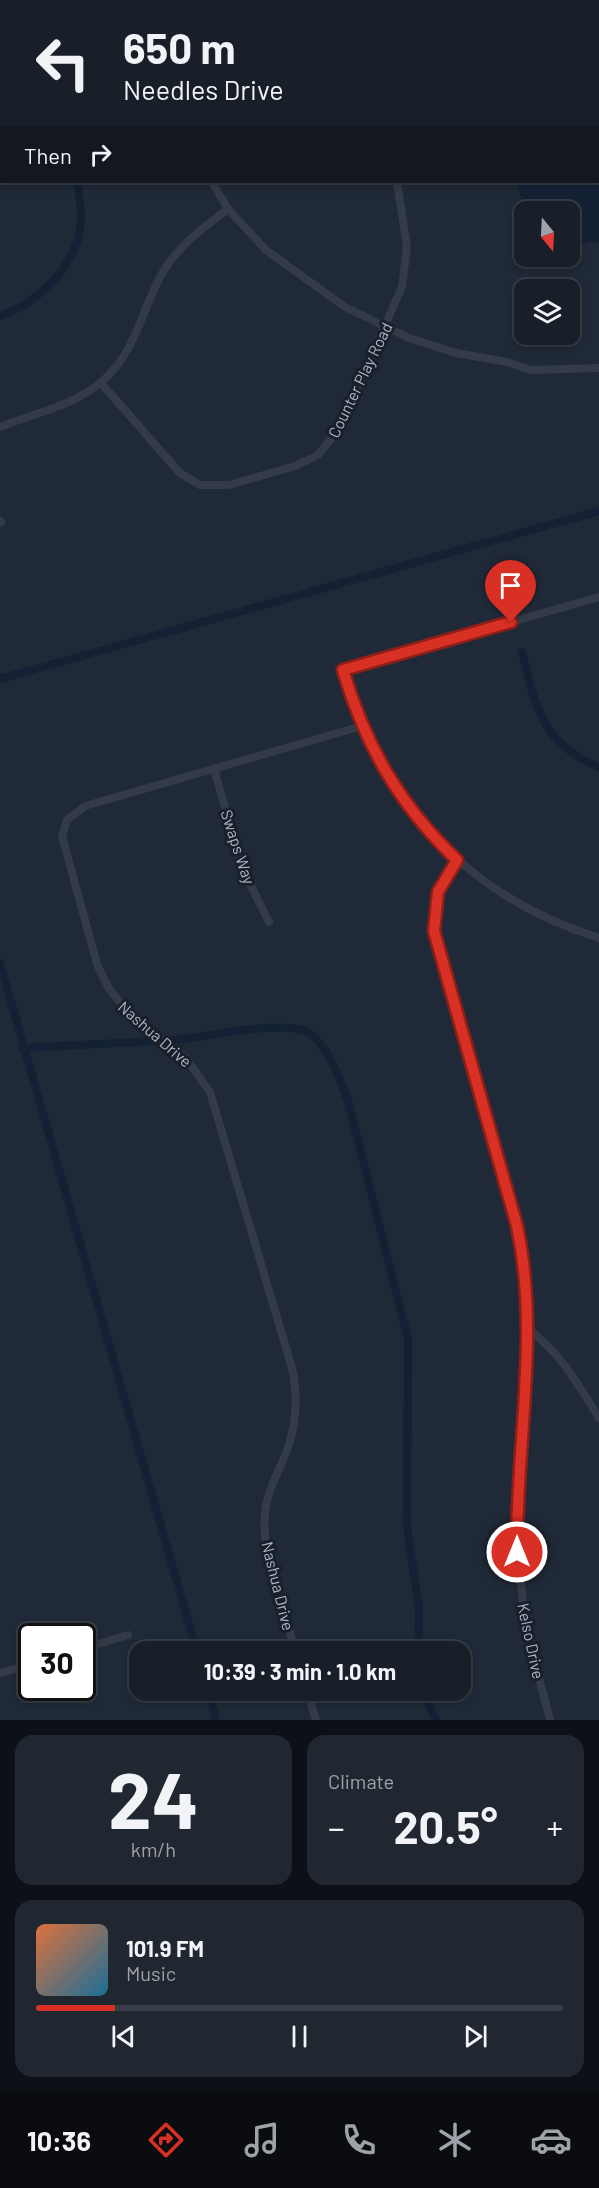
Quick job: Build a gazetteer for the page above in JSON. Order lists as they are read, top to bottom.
{
  "streets": {
    "street": [
      "Counter Play Road",
      "Swaps Way",
      "Nashua Drive",
      "Kelso Drive"
    ]
  },
  "crossings": [
    ["Swaps Way", "Nashua Drive"]
  ],
  "north": "bottom",
  "page": {
    "turn": ["650 m", "Needles Drive"],
    "then": "Then",
    "limit": "30",
    "trip": "10:39 · 3 min · 1.0 km",
    "tile": [
      ["24", "km/h"],
      "Climate"
    ],
    "heat": ["−", "20.5°", "+"],
    "song": ["101.9 FM", "Music"],
    "tabs": "10:36"
  }
}
